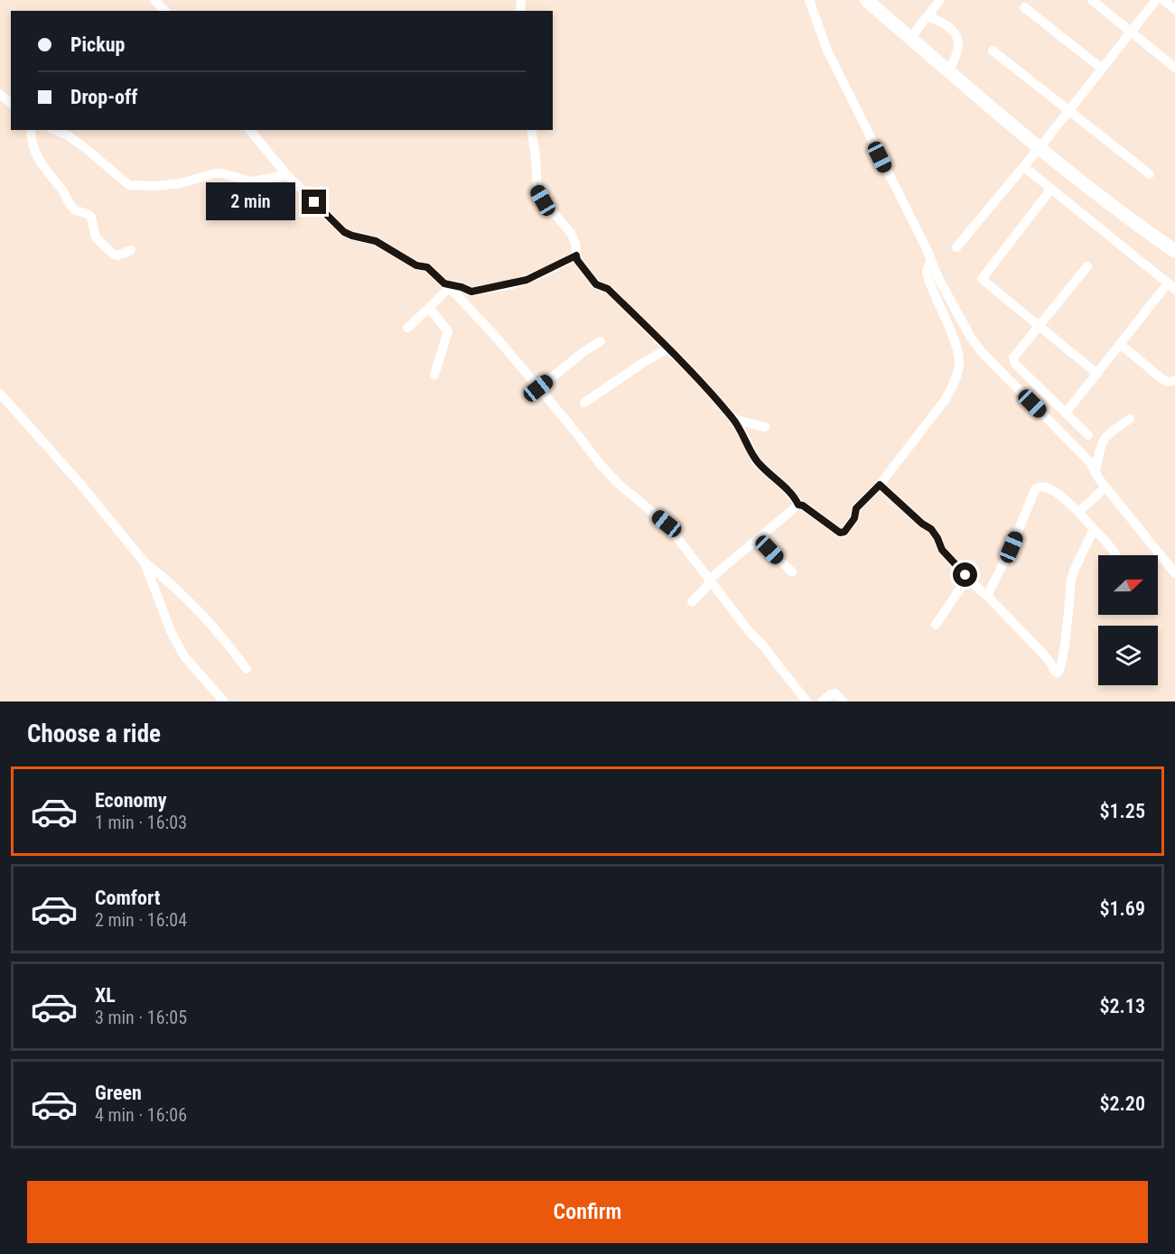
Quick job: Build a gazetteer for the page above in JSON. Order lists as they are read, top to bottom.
{
  "north": "right",
  "page": {
    "banner": ["Pickup", "Drop-off"],
    "bubble": "2 min",
    "heading": "Choose a ride",
    "list": [
      {
        "name": "Economy",
        "note": "1 min · 16:03",
        "value": "$1.25"
      },
      {
        "name": "Comfort",
        "note": "2 min · 16:04",
        "value": "$1.69"
      },
      {
        "name": "XL",
        "note": "3 min · 16:05",
        "value": "$2.13"
      },
      {
        "name": "Green",
        "note": "4 min · 16:06",
        "value": "$2.20"
      }
    ],
    "buttons": "Confirm"
  }
}
